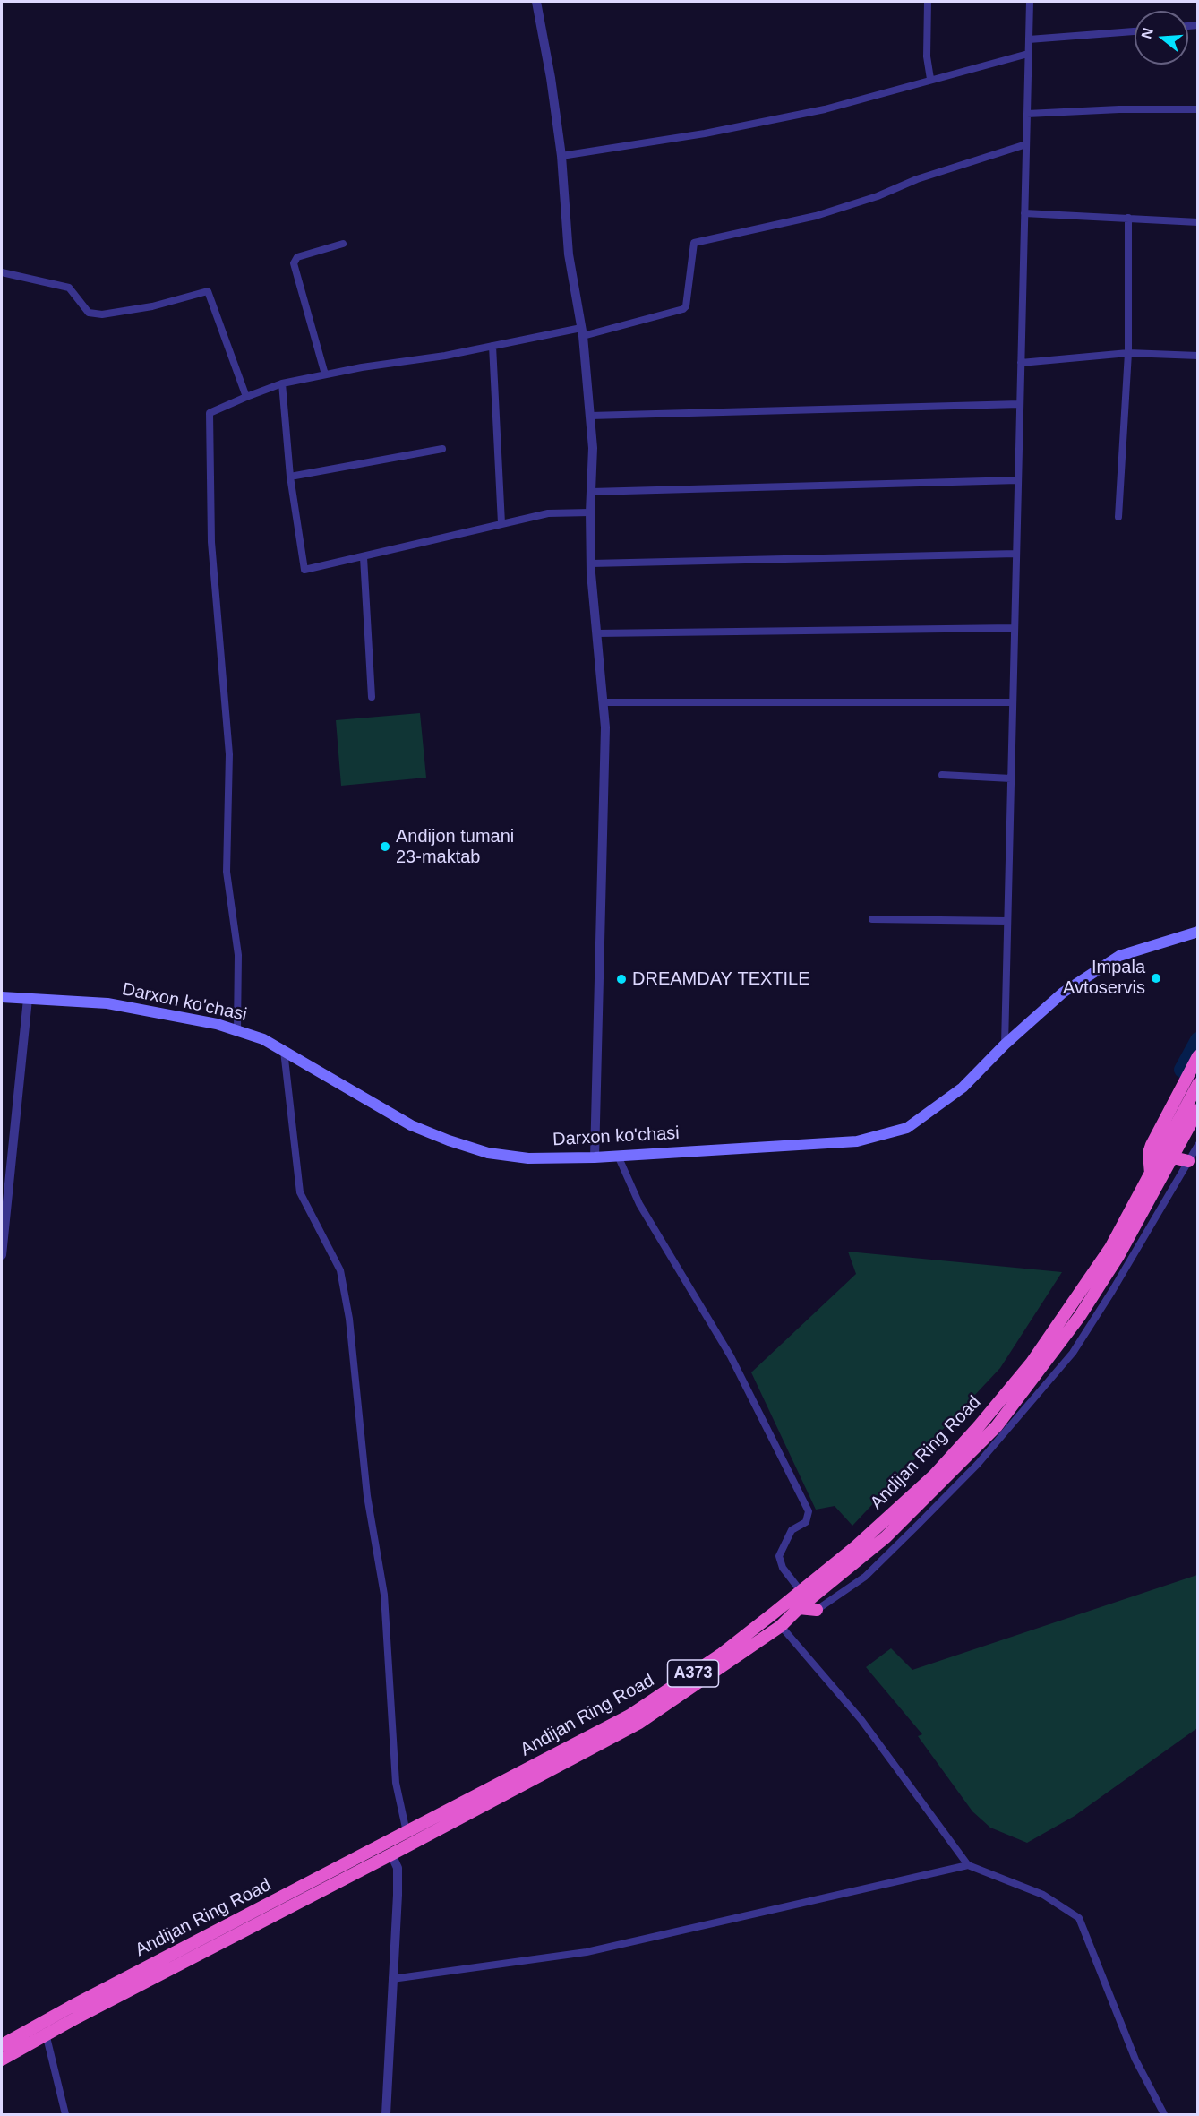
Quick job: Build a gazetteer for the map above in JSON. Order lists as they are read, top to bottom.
{
  "streets": {
    "highway": ["Andijan Ring Road", "A373"],
    "main road": ["Darxon ko'chasi"]
  },
  "places": ["Andijon tumani 23-maktab", "Impala Avtoservis", "DREAMDAY TEXTILE"],
  "north": "left"
}
